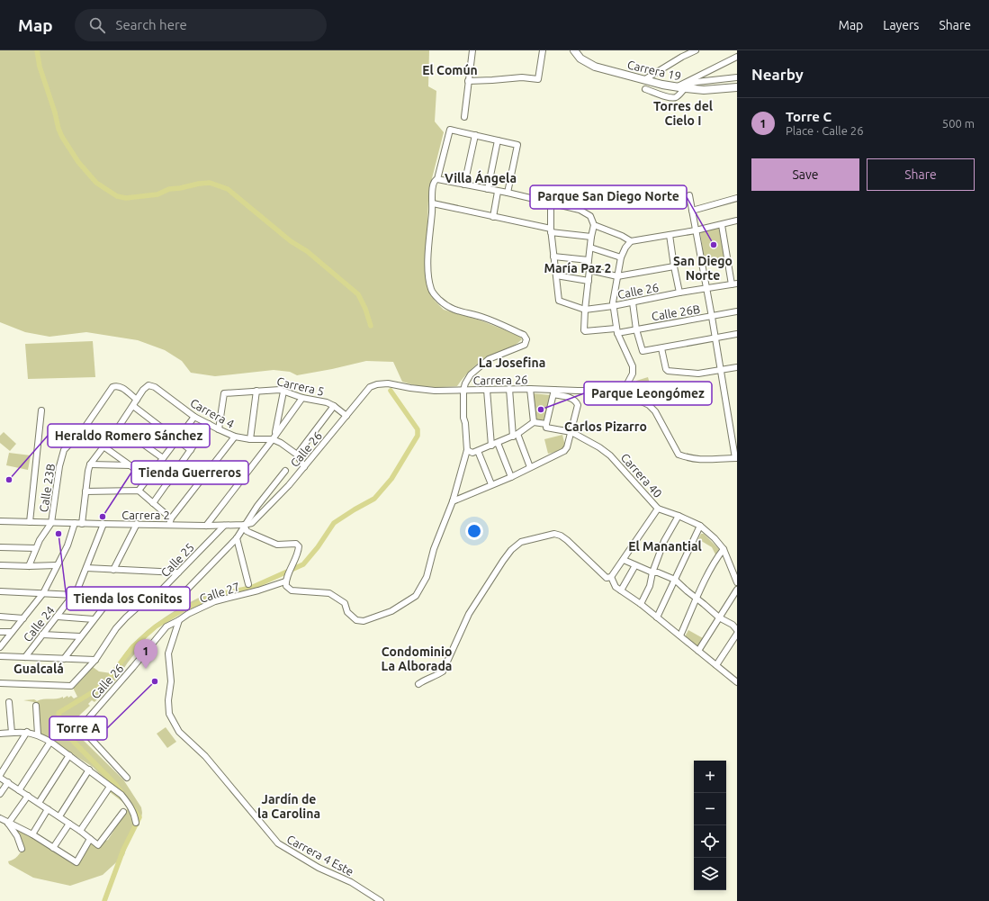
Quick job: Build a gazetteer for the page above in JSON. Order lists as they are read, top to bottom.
{
  "streets": {
    "street": [
      "Carrera 19",
      "Calle 26",
      "Calle 26B",
      "Carrera 26",
      "Carrera 5",
      "Carrera 4",
      "Carrera 40",
      "Calle 23B",
      "Carrera 2",
      "Calle 25",
      "Calle 27",
      "Calle 24",
      "Carrera 4 Este"
    ]
  },
  "crossings": [
    ["Calle 26", "Calle 26B"],
    ["Calle 26", "Carrera 26"],
    ["Calle 26", "Carrera 5"],
    ["Calle 26", "Carrera 4"],
    ["Calle 26", "Carrera 2"],
    ["Calle 26", "Calle 27"],
    ["Calle 26", "Carrera 4 Este"],
    ["Carrera 5", "Carrera 4"],
    ["Carrera 4", "Calle 23B"],
    ["Calle 23B", "Carrera 2"],
    ["Carrera 2", "Calle 25"],
    ["Carrera 2", "Calle 24"],
    ["Calle 27", "Carrera 4 Este"]
  ],
  "districts": [
    "El Común",
    "Torres del Cielo I",
    "Villa Ángela",
    "San Diego Norte",
    "María Paz 2",
    "La Josefina",
    "Carlos Pizarro",
    "El Manantial",
    "Condominio La Alborada",
    "Gualcalá",
    "Jardín de la Carolina"
  ],
  "places": [
    "Parque San Diego Norte",
    "Parque Leongómez",
    "Heraldo Romero Sánchez",
    "Tienda Guerreros",
    "Tienda los Conitos",
    "Torre A"
  ],
  "page": {
    "header": "Map",
    "search": "Search here",
    "nav": ["Map", "Layers", "Share"],
    "heading": "Nearby",
    "list": [
      {
        "mark": "1",
        "name": "Torre C",
        "note": "Place · Calle 26",
        "value": "500 m"
      }
    ],
    "buttons": ["Save", "Share"],
    "pins": "1",
    "map_buttons": ["+", "−"]
  }
}
